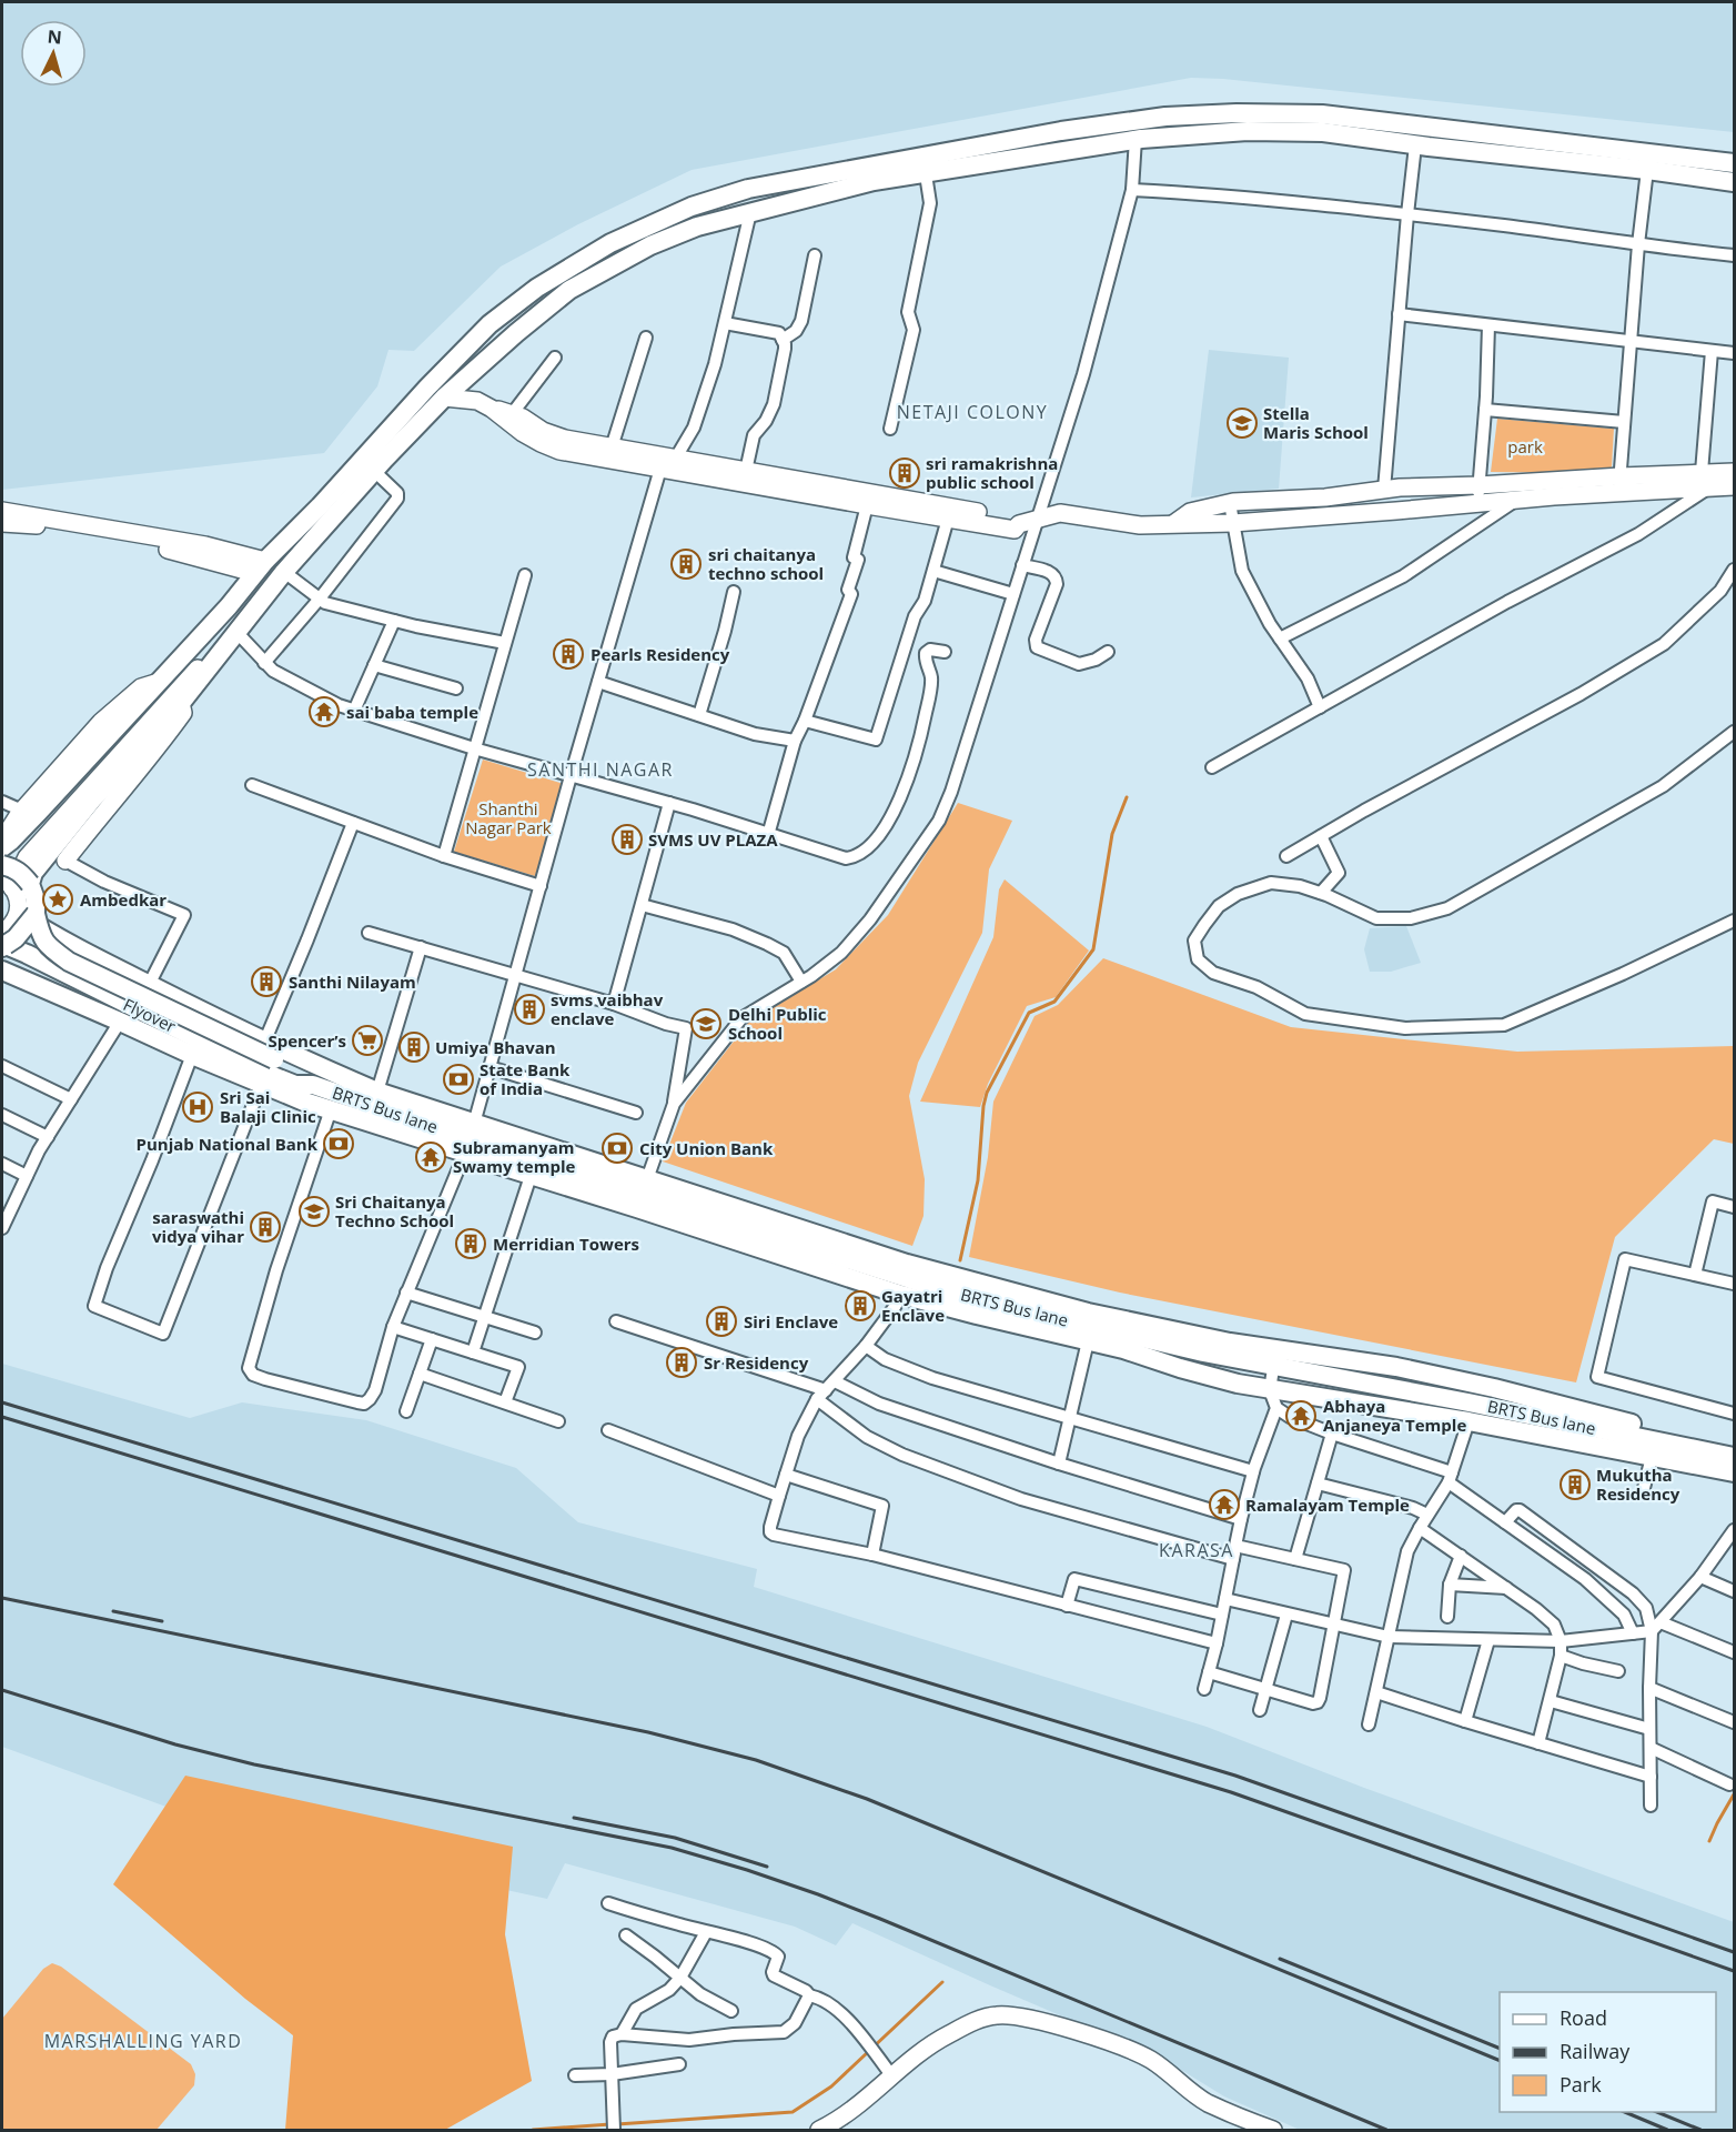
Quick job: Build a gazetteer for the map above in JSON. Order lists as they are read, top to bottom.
{
  "streets": {
    "main road": ["Flyover", "BRTS Bus lane"]
  },
  "crossings": [
    ["Flyover", "BRTS Bus lane"]
  ],
  "districts": [
    "NETAJI COLONY",
    "SANTHI NAGAR",
    "KARASA",
    "MARSHALLING YARD"
  ],
  "parks": ["park", "Shanthi Nagar Park"],
  "places": {
    "school or university": ["Stella Maris School", "Delhi Public School", "Sri Chaitanya Techno School"],
    "building": [
      "sri ramakrishna public school",
      "sri chaitanya techno school",
      "Pearls Residency",
      "SVMS UV PLAZA",
      "Santhi Nilayam",
      "svms vaibhav enclave",
      "Umiya Bhavan",
      "saraswathi vidya vihar",
      "Merridian Towers",
      "Gayatri Enclave",
      "Siri Enclave",
      "Sr Residency",
      "Mukutha Residency"
    ],
    "temple": [
      "sai baba temple",
      "Subramanyam Swamy temple",
      "Abhaya Anjaneya Temple",
      "Ramalayam Temple"
    ],
    "place": ["Ambedkar"],
    "supermarket": ["Spencer’s"],
    "bank": ["State Bank of India", "Punjab National Bank", "City Union Bank"],
    "hospital": ["Sri Sai Balaji Clinic"]
  },
  "legend": ["Road", "Railway", "Park"],
  "north": "top"
}
